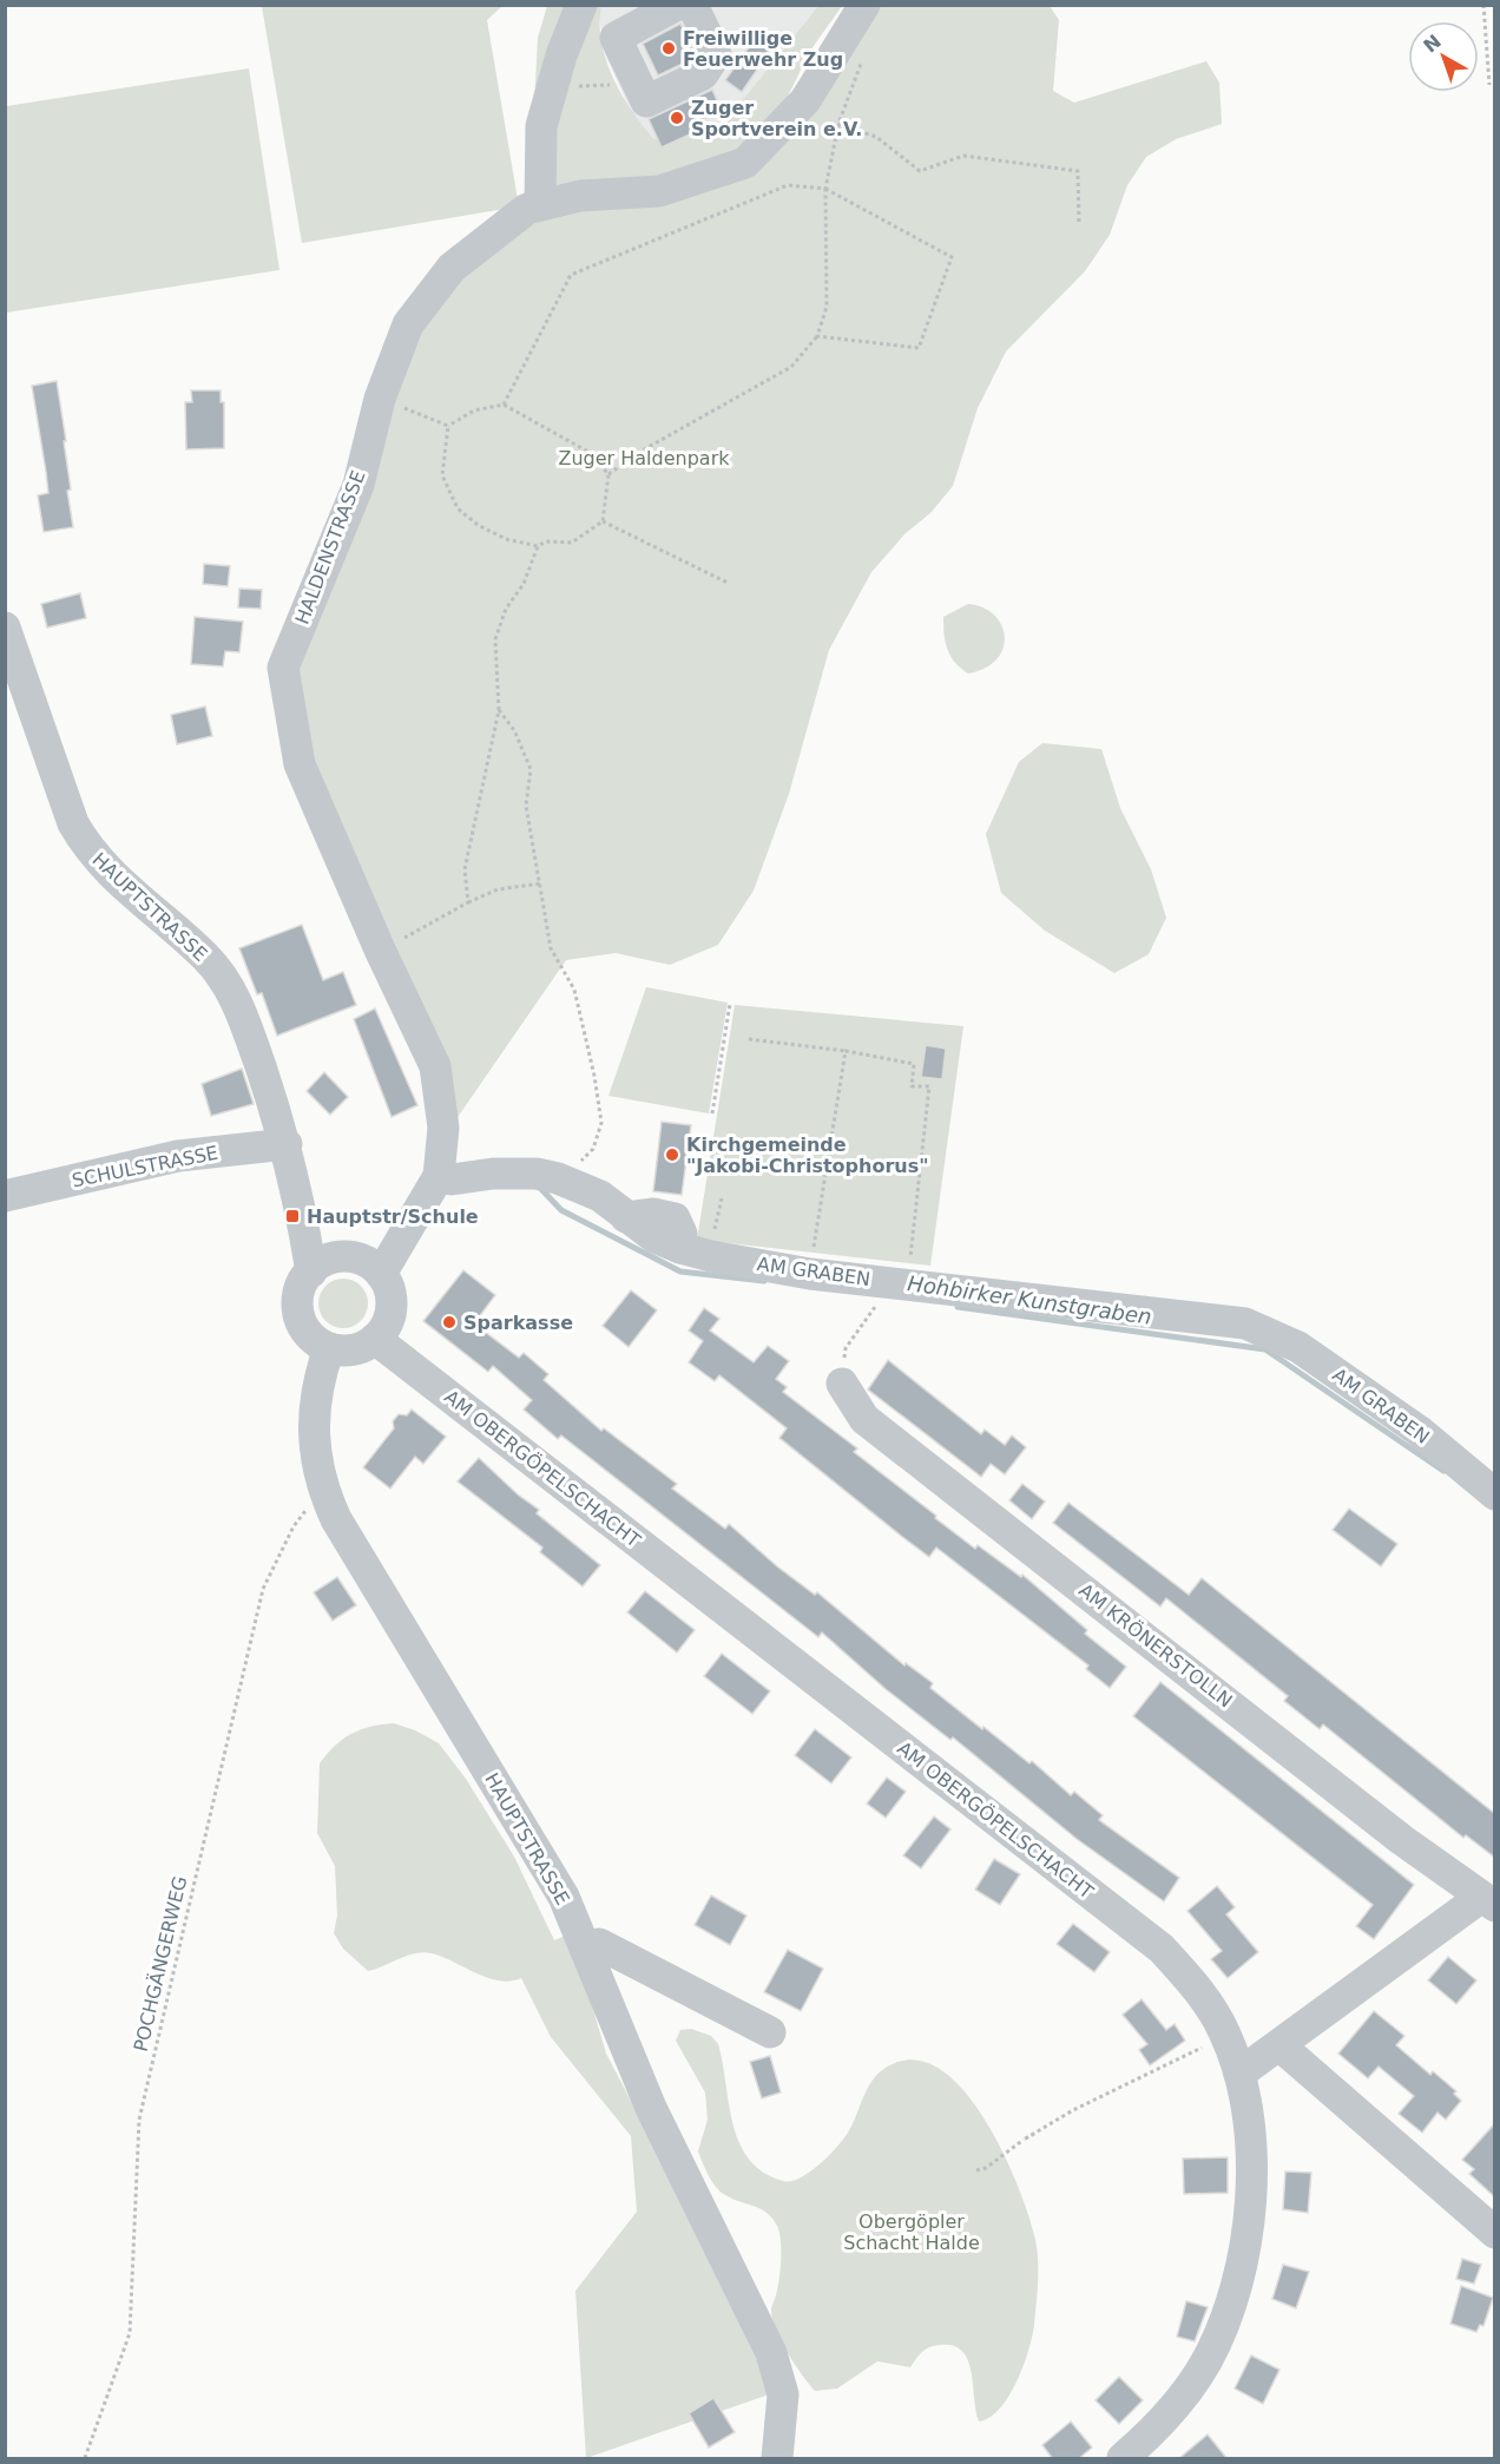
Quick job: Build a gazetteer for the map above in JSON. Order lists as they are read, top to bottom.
{
  "streets": {
    "street": [
      "HALDENSTRASSE",
      "HAUPTSTRASSE",
      "SCHULSTRASSE",
      "AM GRABEN",
      "AM OBERGÖPELSCHACHT",
      "AM KRÖNERSTOLLN"
    ],
    "path": ["POCHGÄNGERWEG"]
  },
  "crossings": [
    ["HALDENSTRASSE", "HAUPTSTRASSE"],
    ["HALDENSTRASSE", "AM GRABEN"],
    ["HALDENSTRASSE", "AM OBERGÖPELSCHACHT"],
    ["HAUPTSTRASSE", "SCHULSTRASSE"],
    ["HAUPTSTRASSE", "AM OBERGÖPELSCHACHT"],
    ["HAUPTSTRASSE", "POCHGÄNGERWEG"],
    ["AM OBERGÖPELSCHACHT", "AM KRÖNERSTOLLN"]
  ],
  "water": ["Hohbirker Kunstgraben"],
  "parks": ["Zuger Haldenpark", "Obergöpler Schacht Halde"],
  "places": {
    "other": [
      "Freiwillige Feuerwehr Zug",
      "Zuger Sportverein e.V.",
      "Kirchgemeinde \"Jakobi-Christophorus\"",
      "Sparkasse"
    ],
    "transit": ["Hauptstr/Schule"]
  },
  "north": "top left"
}
